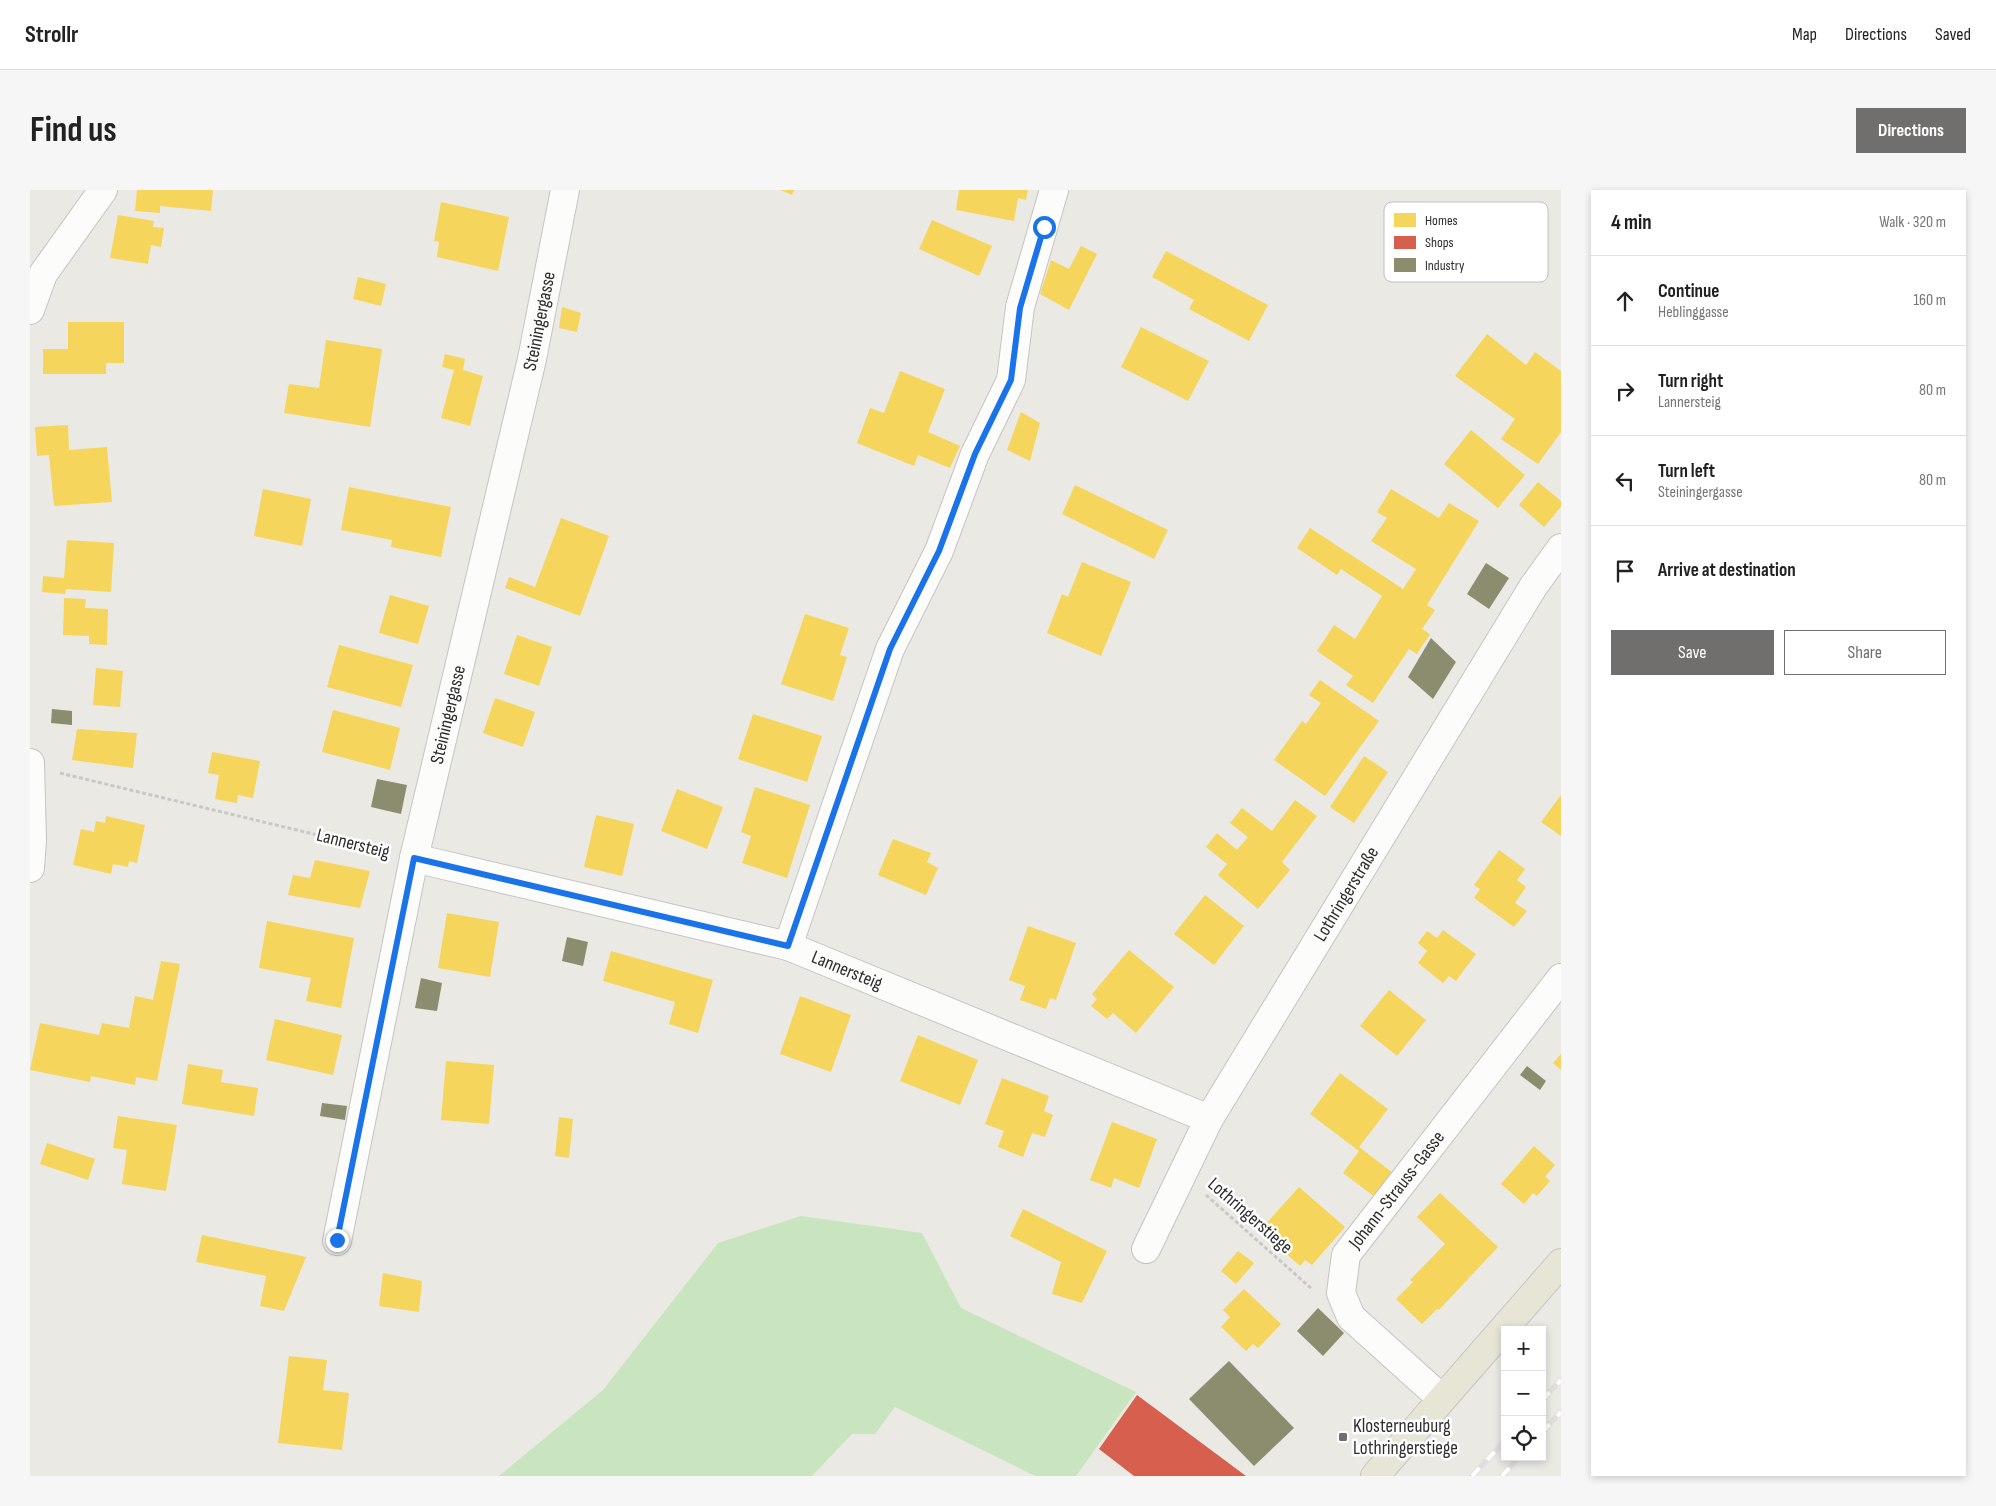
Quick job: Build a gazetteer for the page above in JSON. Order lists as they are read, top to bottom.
{
  "streets": {
    "street": [
      "Steiningergasse",
      "Lannersteig",
      "Lothringerstraße",
      "Johann-Strauss-Gasse"
    ],
    "path": ["Lothringerstiege"]
  },
  "crossings": [
    ["Steiningergasse", "Lannersteig"],
    ["Lannersteig", "Lothringerstraße"],
    ["Lothringerstraße", "Lothringerstiege"]
  ],
  "places": {
    "transit": ["Klosterneuburg Lothringerstiege"]
  },
  "legend": ["Homes", "Shops", "Industry"],
  "page": {
    "header": "Strollr",
    "nav": ["Map", "Directions", "Saved"],
    "buttons": [
      "Directions",
      ["Save", "Share"]
    ],
    "title": "Find us",
    "heading": ["4 min", "Walk · 320 m"],
    "list": [
      ["Continue", "Heblinggasse", "160 m"],
      ["Turn right", "Lannersteig", "80 m"],
      ["Turn left", "Steiningergasse", "80 m"],
      "Arrive at destination"
    ],
    "map_buttons": ["+", "−"]
  }
}
